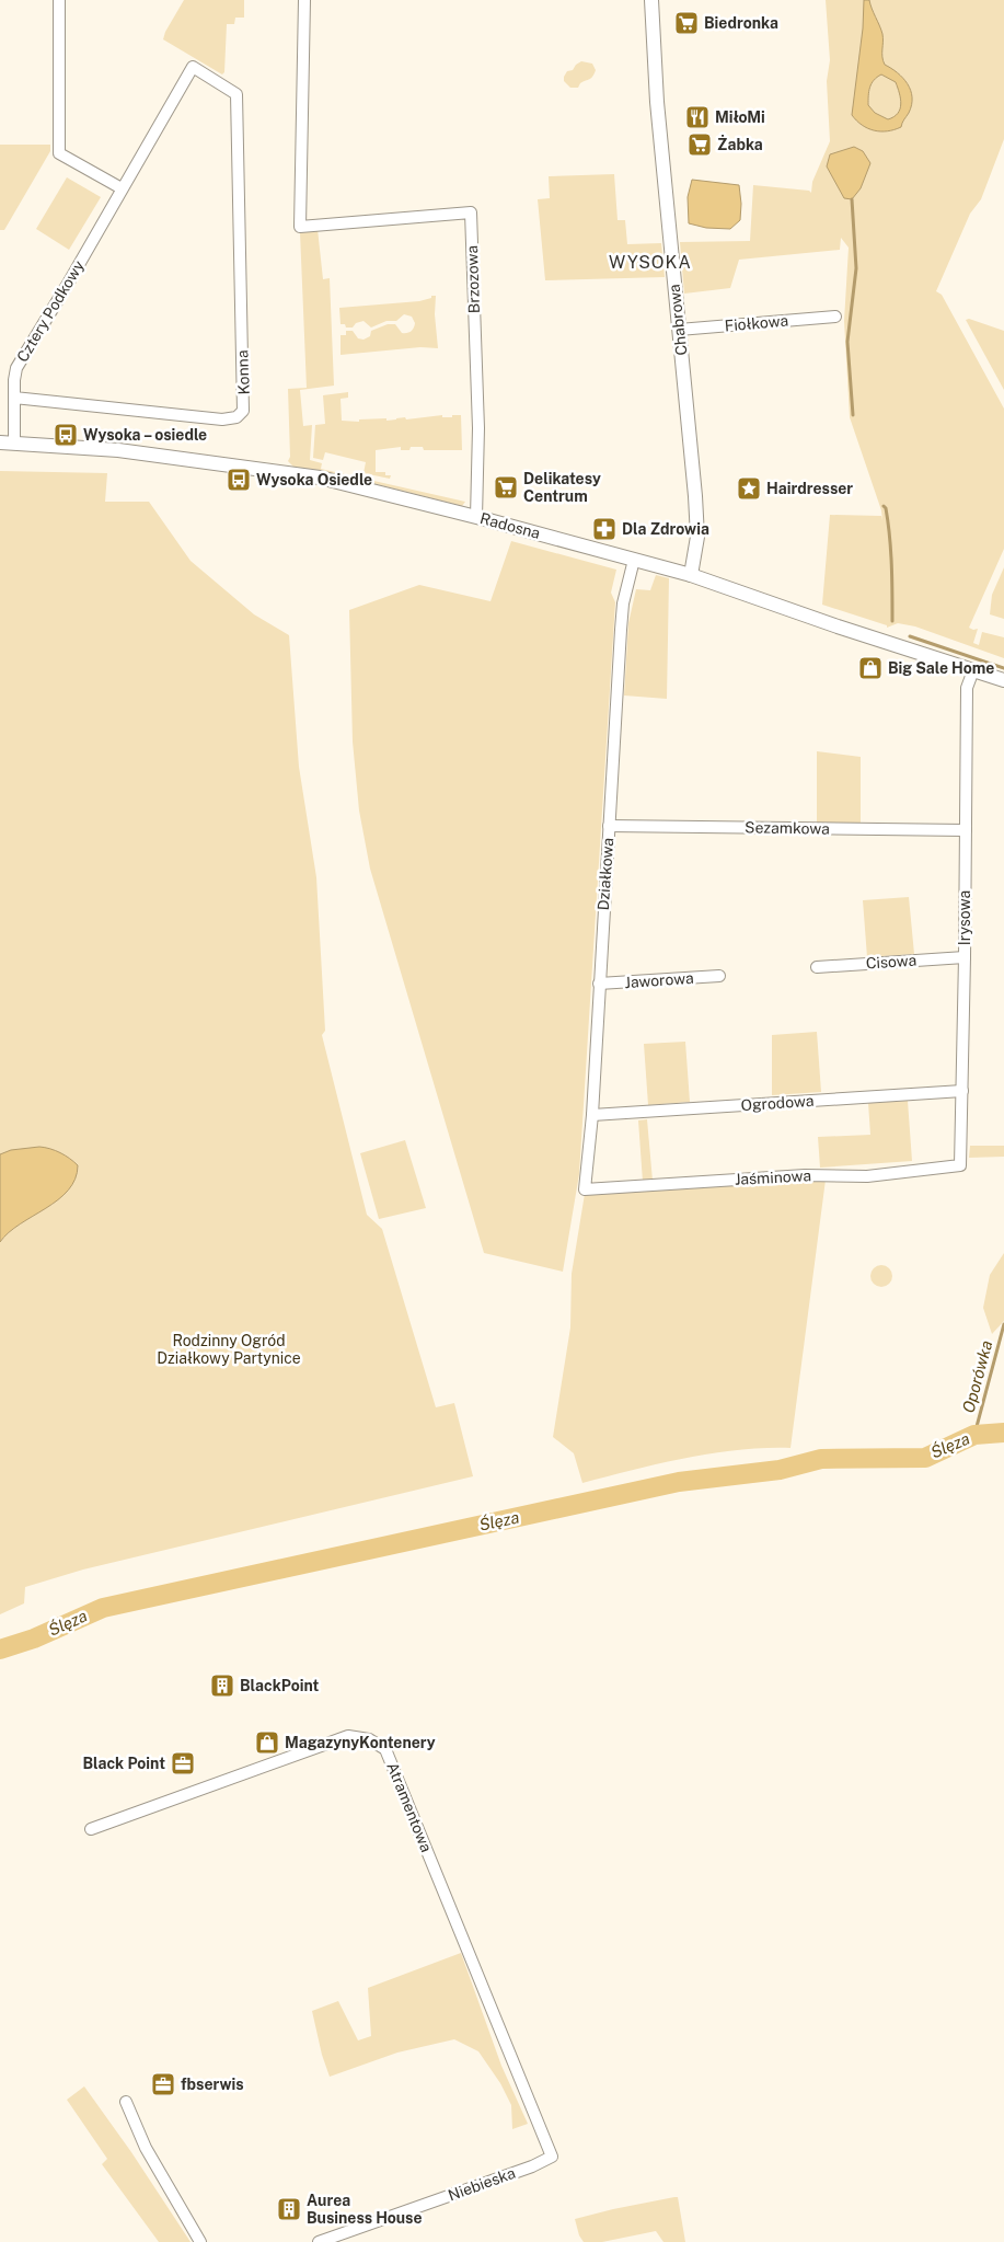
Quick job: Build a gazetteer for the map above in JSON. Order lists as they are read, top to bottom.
{
  "streets": {
    "street": [
      "Brzozowa",
      "Cztery Podkowy",
      "Chabrowa",
      "Fiołkowa",
      "Konna",
      "Radosna",
      "Sezamkowa",
      "Działkowa",
      "Irysowa",
      "Cisowa",
      "Jaworowa",
      "Ogrodowa",
      "Jaśminowa",
      "Atramentowa",
      "Niebieska"
    ]
  },
  "crossings": [
    ["Brzozowa", "Radosna"],
    ["Cztery Podkowy", "Konna"],
    ["Cztery Podkowy", "Radosna"],
    ["Chabrowa", "Fiołkowa"],
    ["Chabrowa", "Radosna"],
    ["Radosna", "Działkowa"],
    ["Radosna", "Irysowa"],
    ["Sezamkowa", "Działkowa"],
    ["Sezamkowa", "Irysowa"],
    ["Działkowa", "Jaworowa"],
    ["Działkowa", "Ogrodowa"],
    ["Działkowa", "Jaśminowa"],
    ["Irysowa", "Cisowa"],
    ["Irysowa", "Ogrodowa"],
    ["Irysowa", "Jaśminowa"],
    ["Atramentowa", "Niebieska"]
  ],
  "districts": ["WYSOKA"],
  "water": ["Oporówka", "Ślęza"],
  "parks": ["Rodzinny Ogród Działkowy Partynice"],
  "places": {
    "supermarket": ["Biedronka", "Żabka", "Delikatesy Centrum"],
    "restaurant": ["MiłoMi"],
    "bus stop": ["Wysoka – osiedle", "Wysoka Osiedle"],
    "place": ["Hairdresser"],
    "pharmacy": ["Dla Zdrowia"],
    "shop": ["Big Sale Home", "MagazynyKontenery"],
    "building": ["BlackPoint", "Aurea Business House"],
    "office": ["Black Point", "fbserwis"]
  }
}
